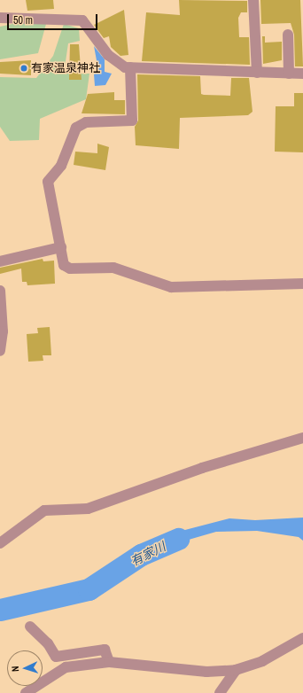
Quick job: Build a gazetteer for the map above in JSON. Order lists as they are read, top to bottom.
{
  "water": ["有家川"],
  "places": ["有家温泉神社"],
  "scale_bar": "50 m",
  "north": "left"
}
